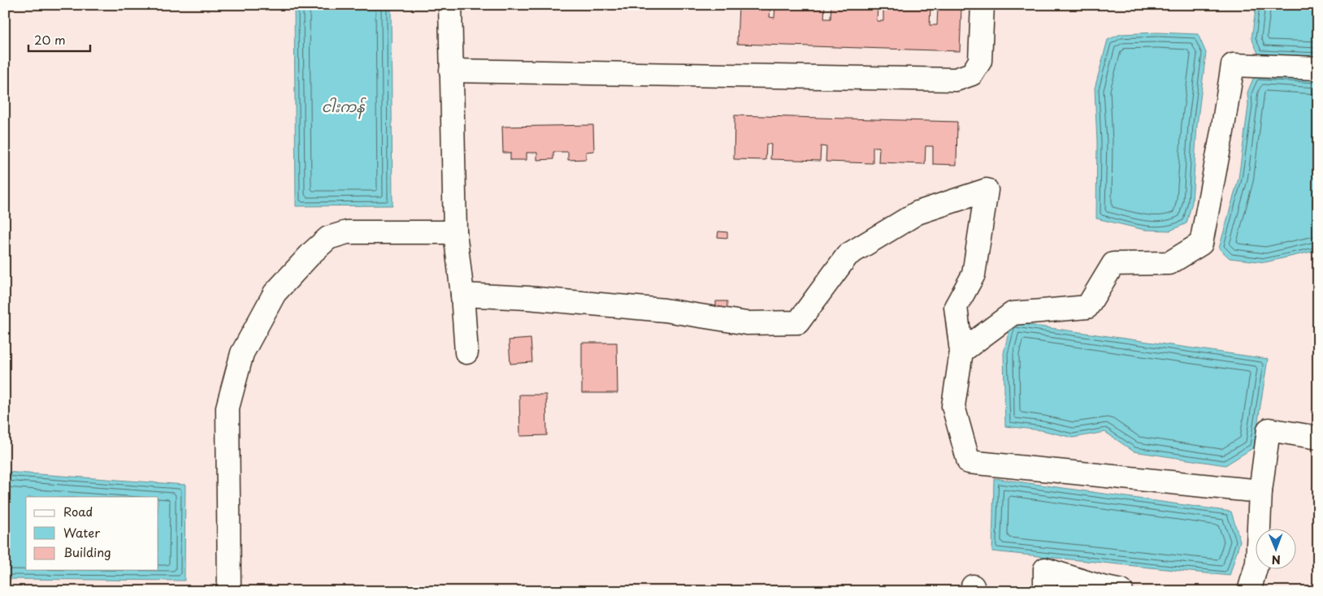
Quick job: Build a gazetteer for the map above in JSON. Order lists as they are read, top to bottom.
{
  "water": ["ငါးကန်"],
  "legend": ["Road", "Water", "Building"],
  "scale_bar": "20 m",
  "north": "bottom"
}
